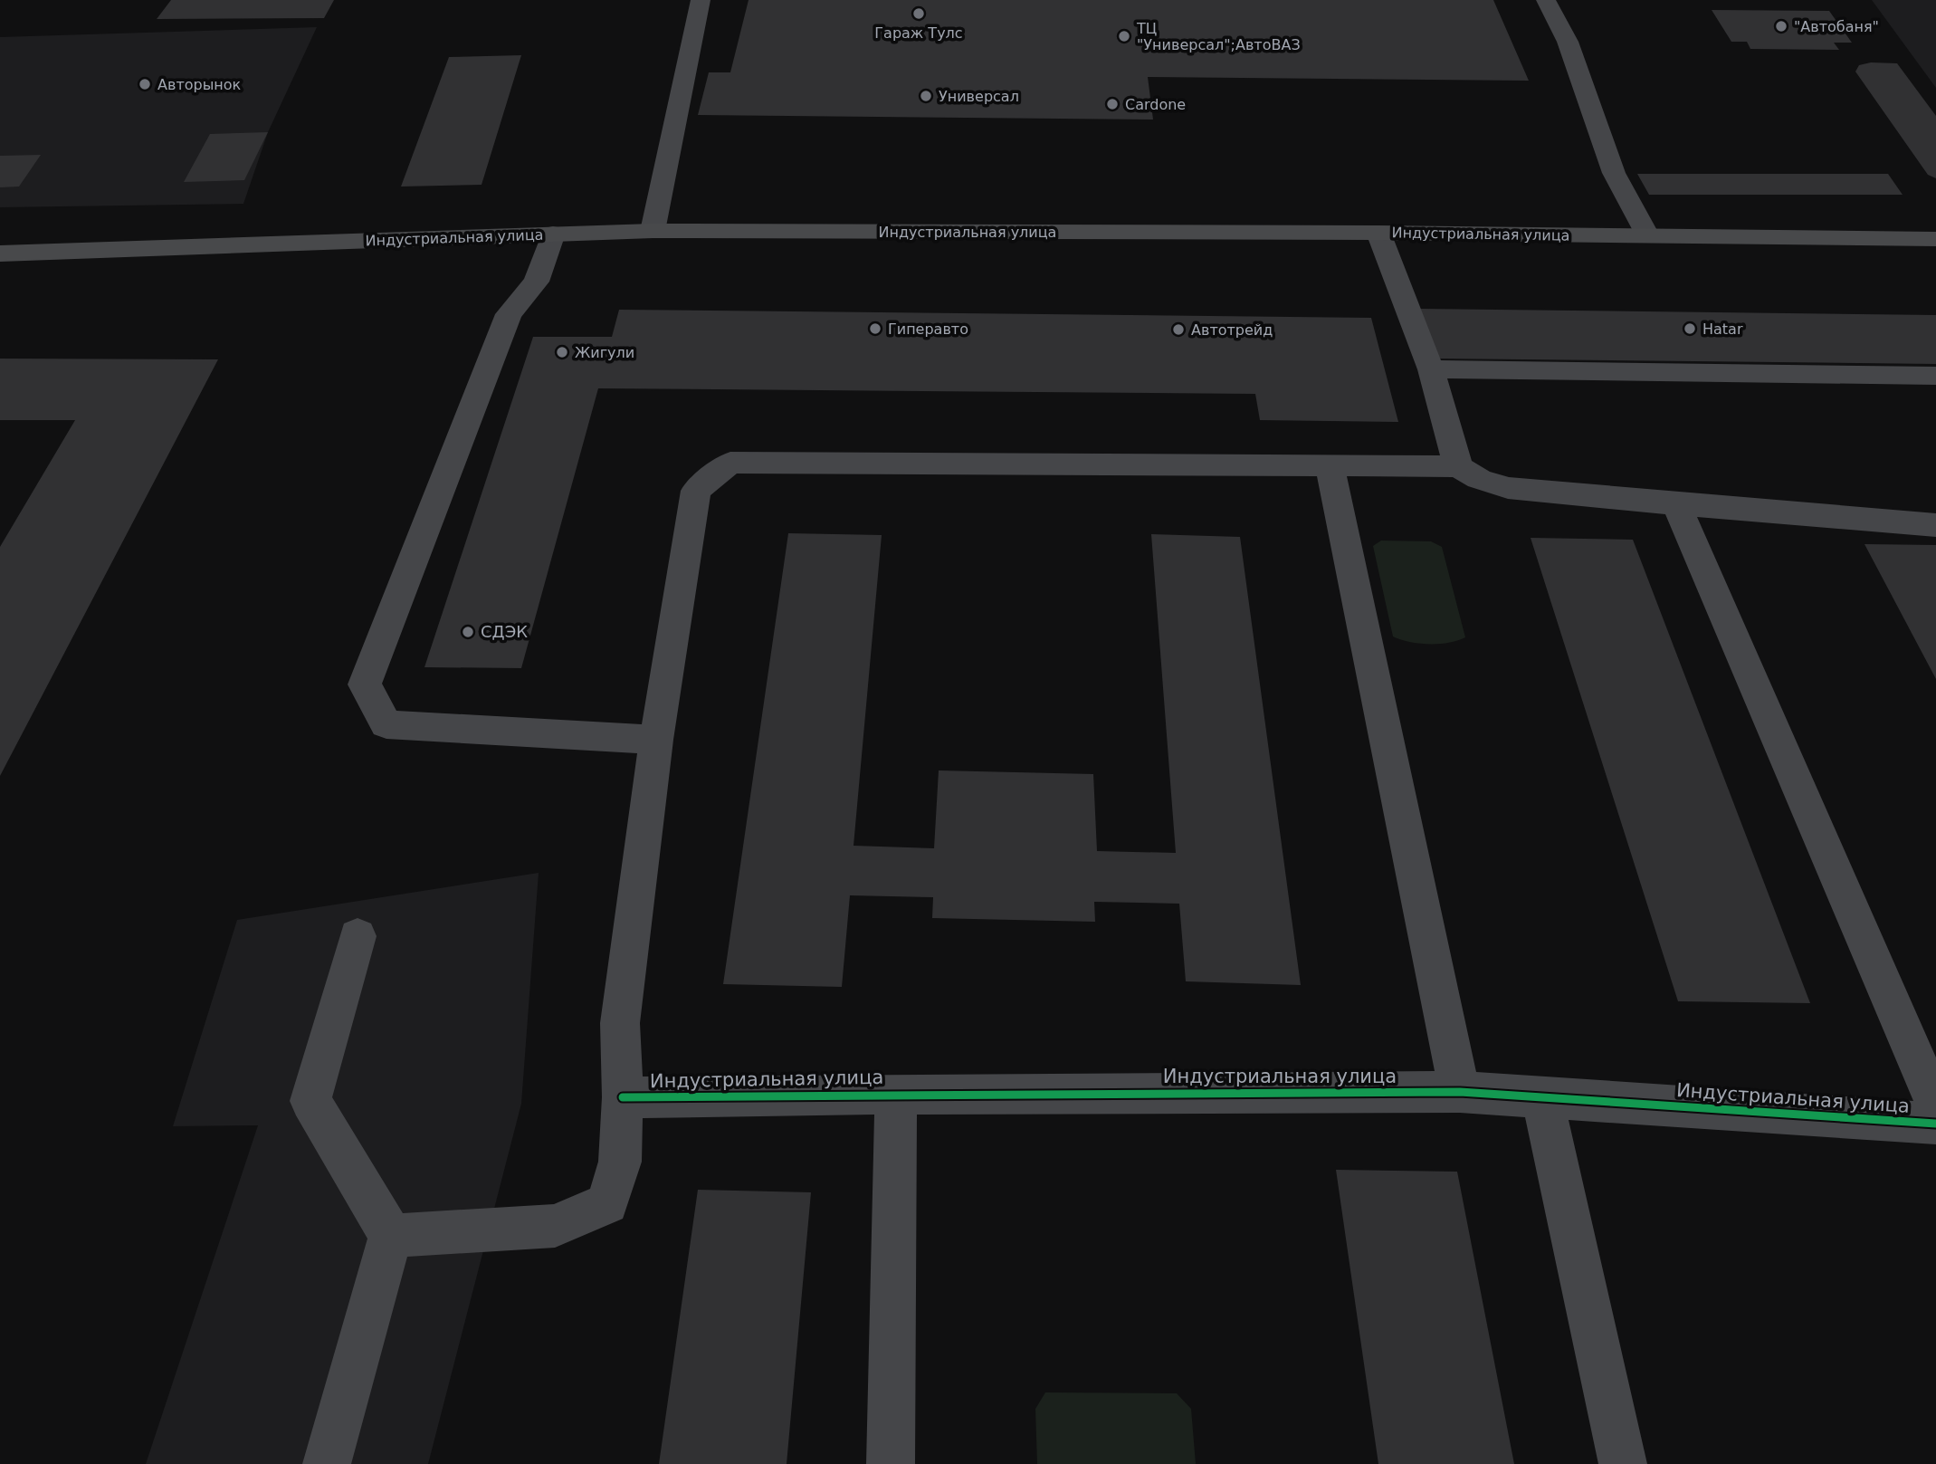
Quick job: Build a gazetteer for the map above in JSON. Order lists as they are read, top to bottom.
{
  "streets": {
    "main road": ["Индустриальная улица"]
  },
  "places": [
    "Гараж Тулс",
    "\"Автобаня\"",
    "ТЦ \"Универсал\";АвтоВАЗ",
    "Авторынок",
    "Универсал",
    "Cardone",
    "Гиперавто",
    "Hatar",
    "Автотрейд",
    "Жигули",
    "СДЭК"
  ]
}
